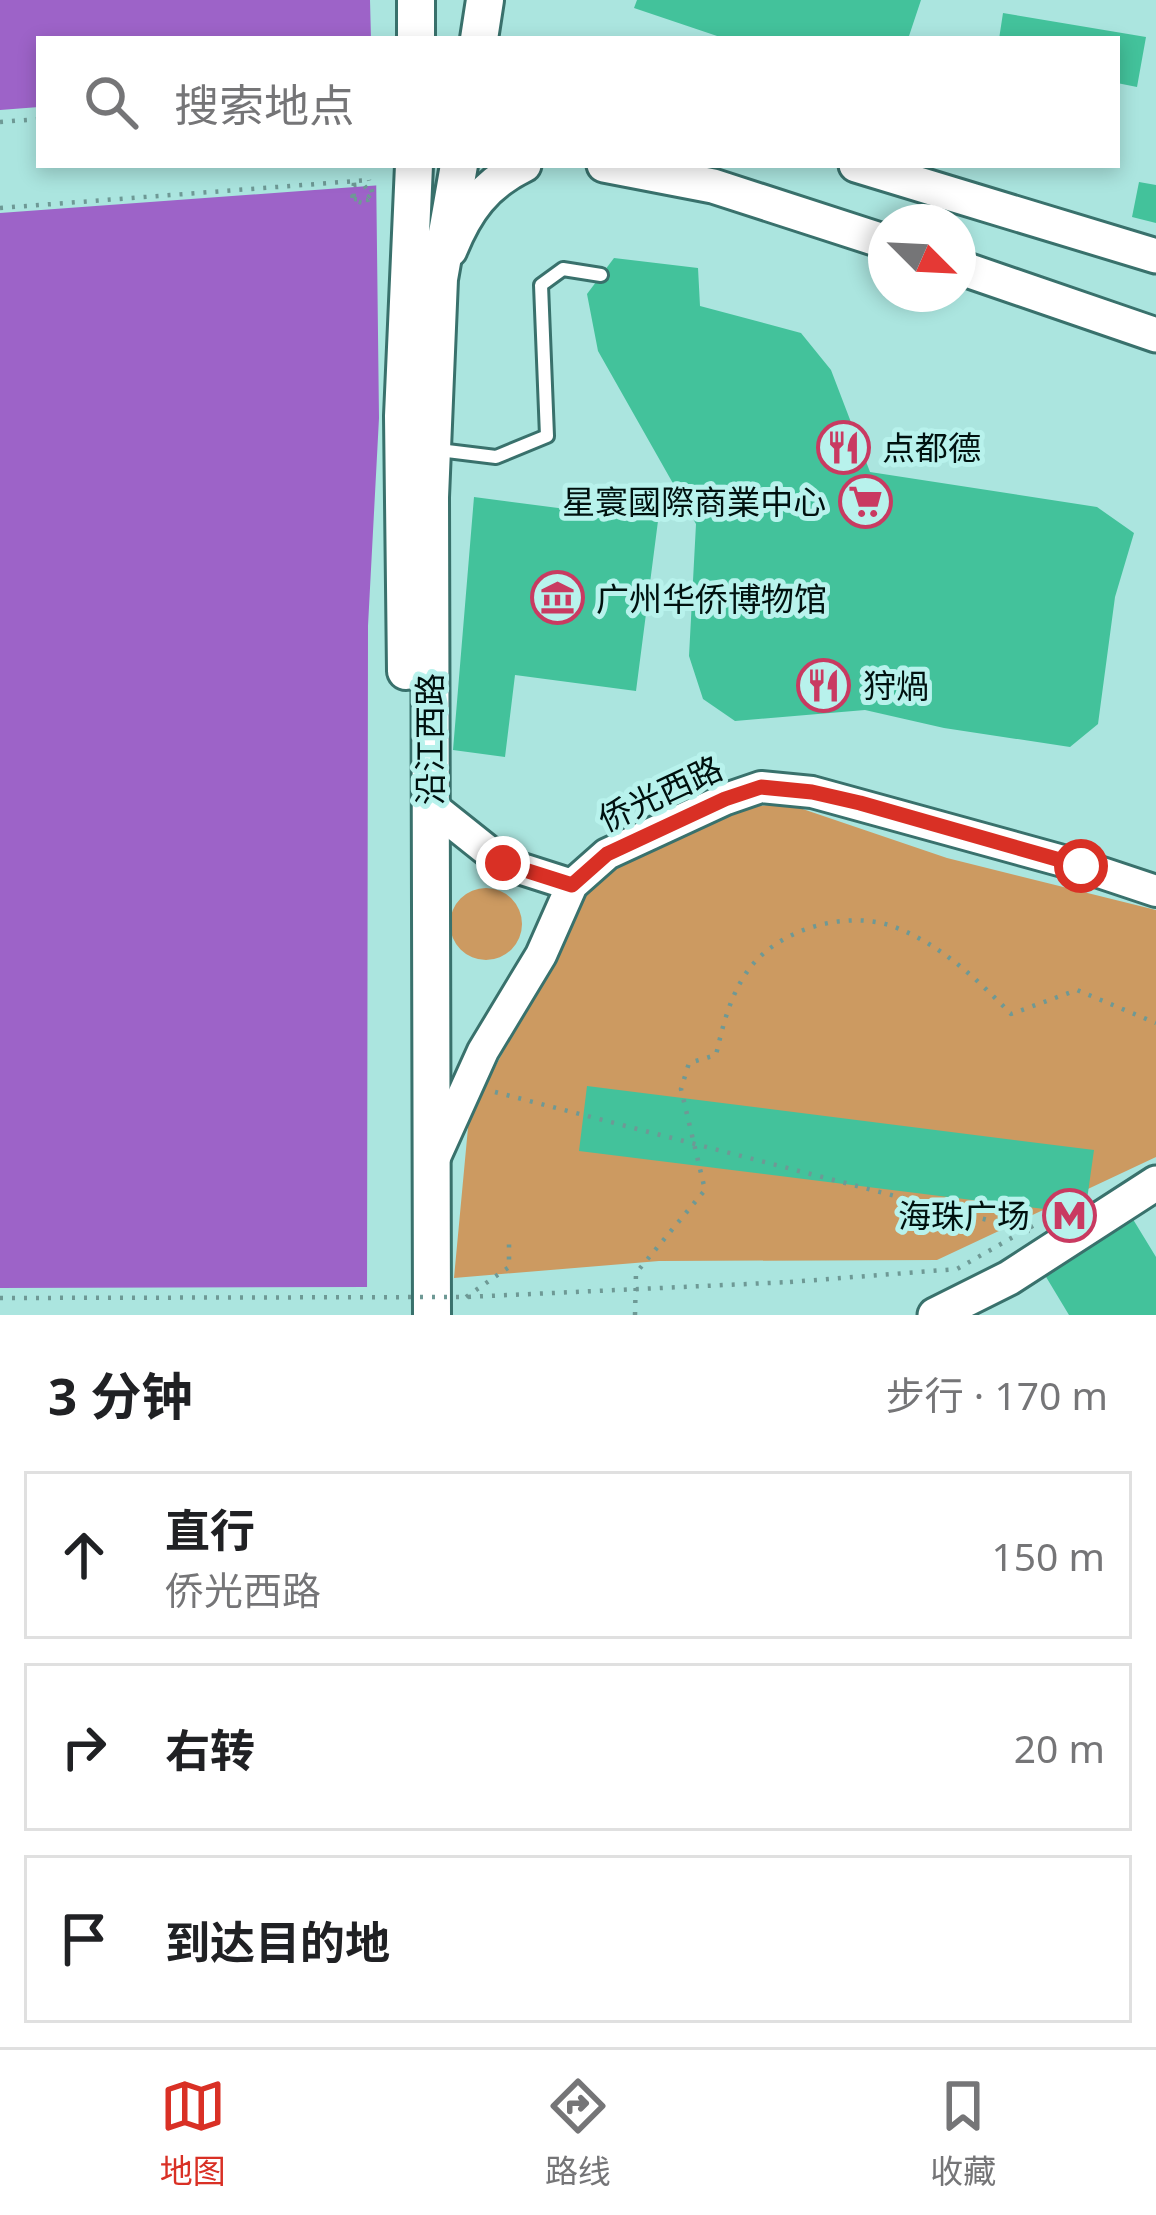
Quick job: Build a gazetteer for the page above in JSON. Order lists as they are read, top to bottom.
{
  "streets": {
    "main road": ["沿江西路"],
    "street": ["侨光西路"]
  },
  "crossings": [
    ["沿江西路", "侨光西路"]
  ],
  "places": {
    "restaurant": ["点都德", "狩煱"],
    "supermarket": ["星寰國際商業中心"],
    "museum": ["广州华侨博物馆"],
    "metro station": ["海珠广场"]
  },
  "north": "bottom right",
  "page": {
    "search": "搜索地点",
    "heading": ["3 分钟", "步行 · 170 m"],
    "list": [
      ["直行", "侨光西路", "150 m"],
      ["右转", "20 m"],
      "到达目的地"
    ],
    "nav": ["地图", "路线", "收藏"]
  }
}
